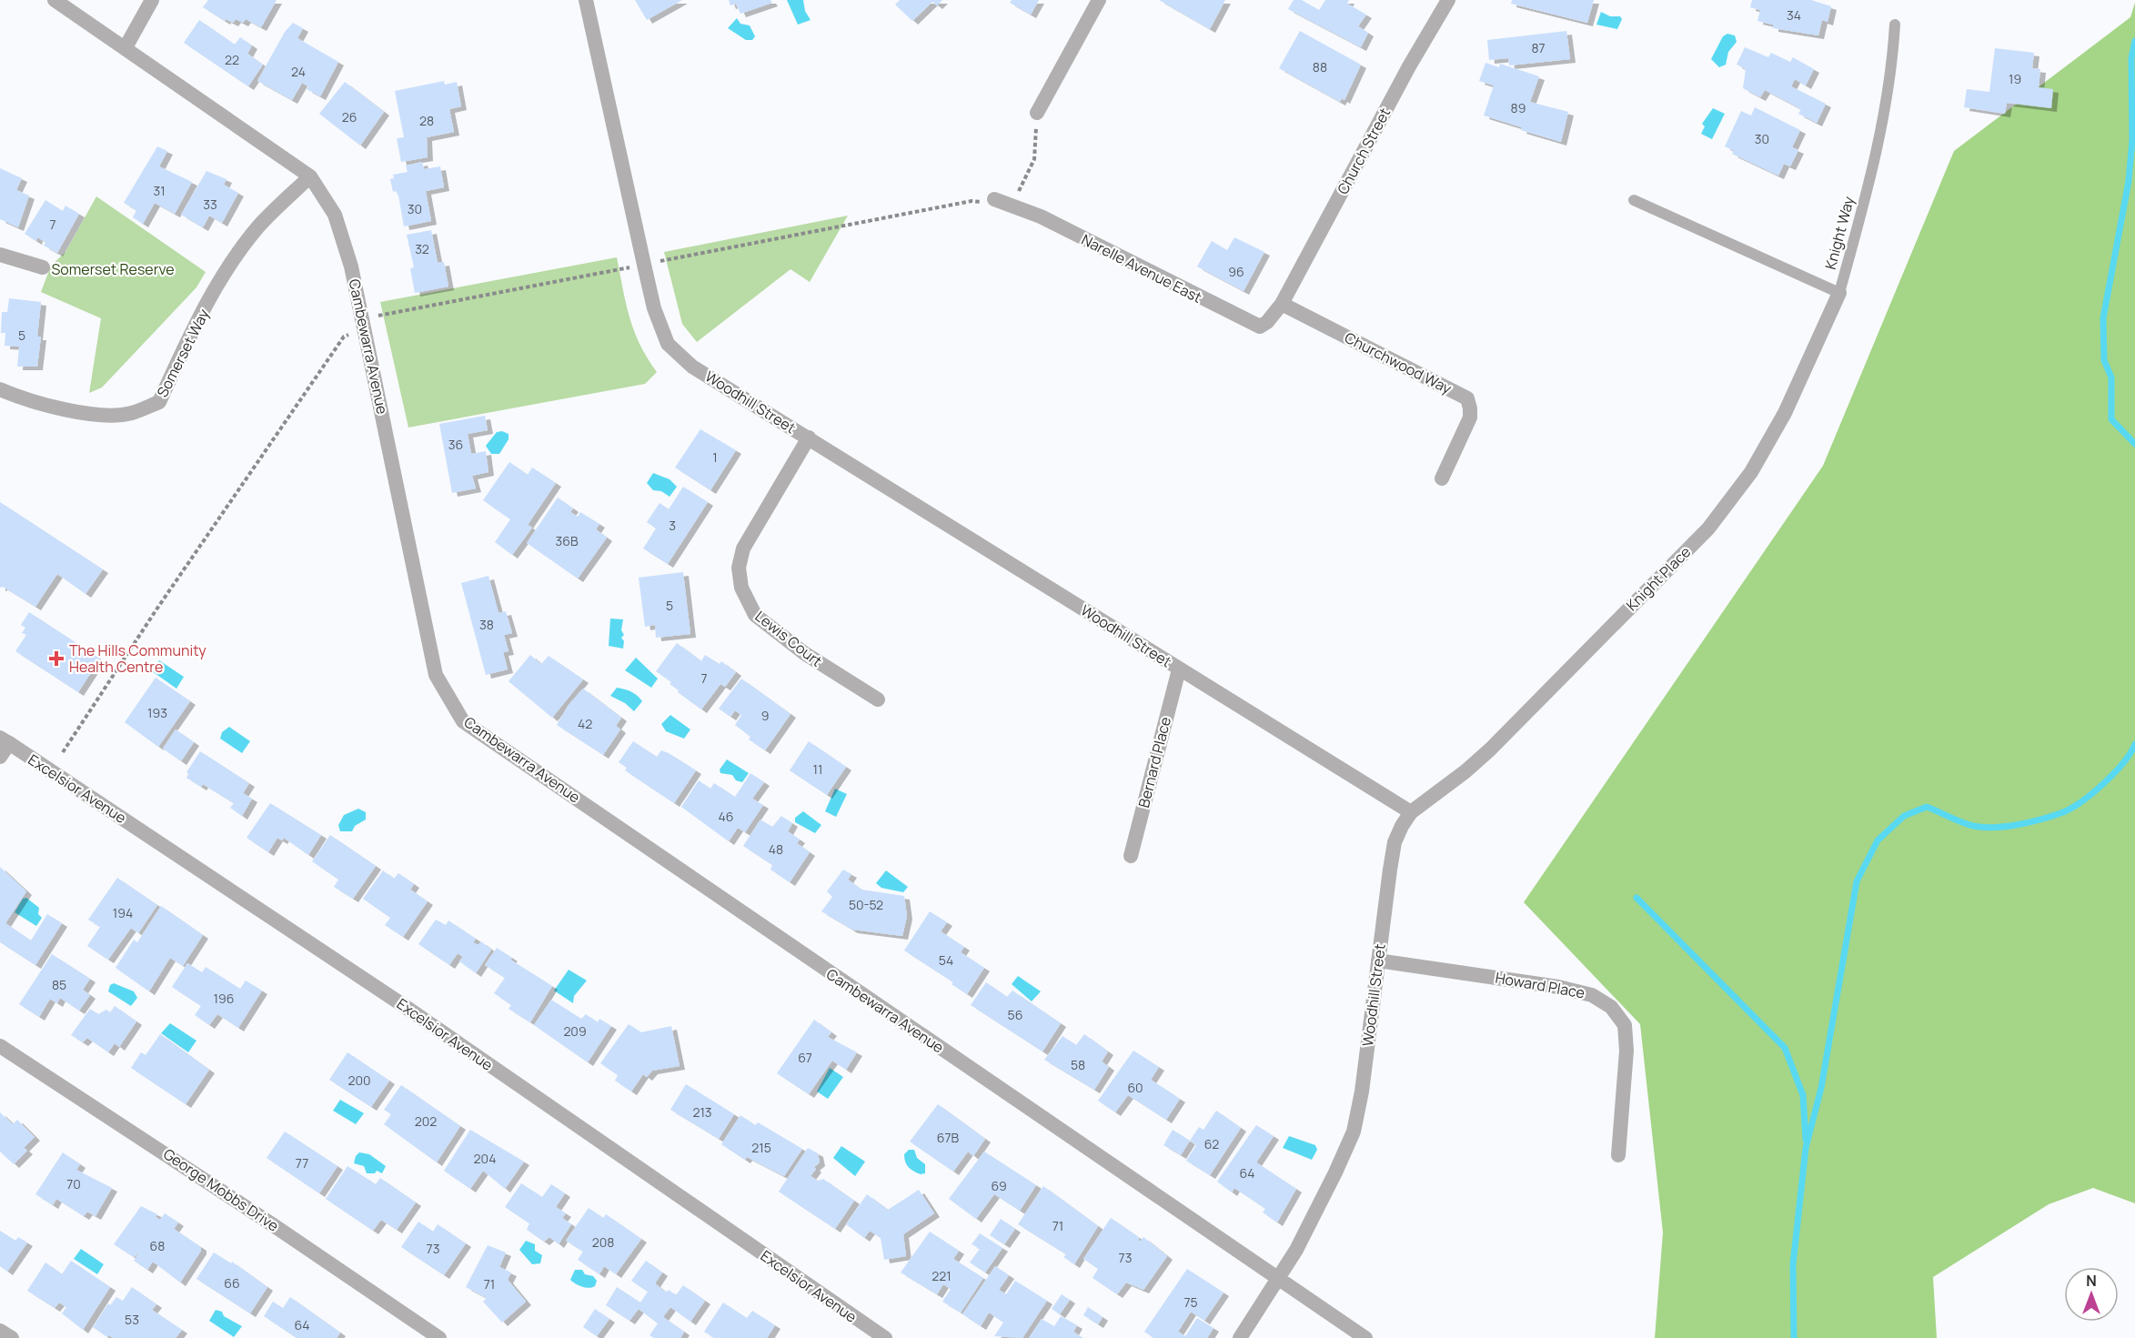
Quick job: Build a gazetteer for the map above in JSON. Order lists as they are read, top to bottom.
{
  "streets": {
    "street": [
      "Church Street",
      "Narelle Avenue East",
      "Cambewarra Avenue",
      "Somerset Way",
      "Churchwood Way",
      "Woodhill Street",
      "Knight Place",
      "Lewis Court",
      "Bernard Place",
      "Excelsior Avenue",
      "Howard Place",
      "George Mobbs Drive"
    ],
    "lane": ["Knight Way"]
  },
  "crossings": [
    ["Church Street", "Narelle Avenue East"],
    ["Church Street", "Churchwood Way"],
    ["Knight Way", "Knight Place"],
    ["Narelle Avenue East", "Churchwood Way"],
    ["Cambewarra Avenue", "Somerset Way"],
    ["Cambewarra Avenue", "Woodhill Street"],
    ["Woodhill Street", "Knight Place"],
    ["Woodhill Street", "Lewis Court"],
    ["Woodhill Street", "Bernard Place"],
    ["Woodhill Street", "Howard Place"]
  ],
  "parks": ["Somerset Reserve"],
  "places": {
    "health": ["The Hills Community Health Centre"]
  },
  "house_numbers": [
    "34",
    "87",
    "22",
    "88",
    "24",
    "19",
    "89",
    "26",
    "28",
    "30",
    "31",
    "33",
    "30",
    "7",
    "32",
    "96",
    "5",
    "36",
    "1",
    "3",
    "36B",
    "5",
    "38",
    "7",
    "193",
    "9",
    "42",
    "11",
    "46",
    "48",
    "50-52",
    "194",
    "54",
    "85",
    "196",
    "56",
    "209",
    "67",
    "58",
    "200",
    "60",
    "213",
    "202",
    "67B",
    "62",
    "215",
    "204",
    "77",
    "64",
    "70",
    "69",
    "71",
    "208",
    "68",
    "73",
    "73",
    "221",
    "66",
    "71",
    "75",
    "53",
    "64"
  ],
  "north": "top"
}
